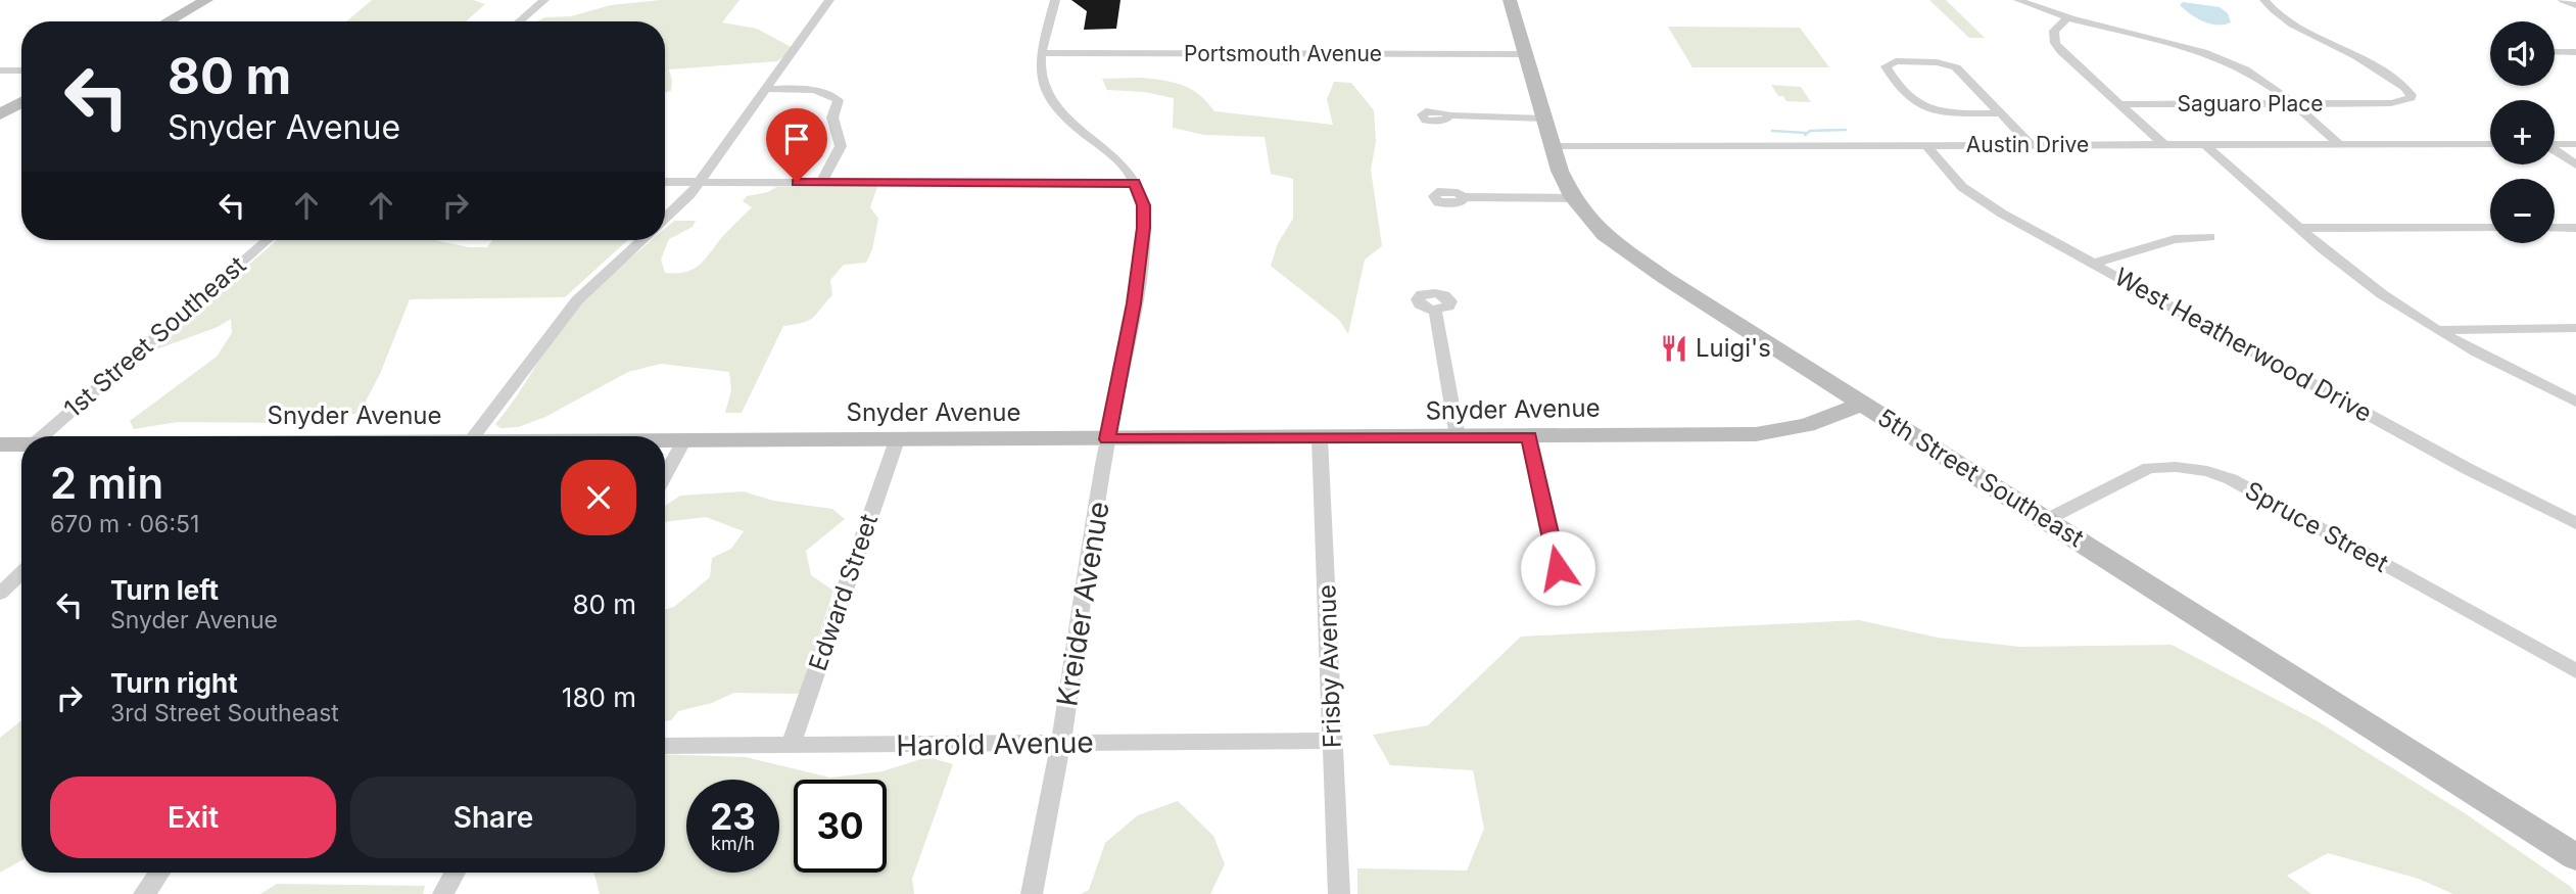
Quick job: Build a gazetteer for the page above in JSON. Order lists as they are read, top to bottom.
{
  "streets": {
    "main road": ["Snyder Avenue", "5th Street Southeast"],
    "street": [
      "Portsmouth Avenue",
      "Saguaro Place",
      "Austin Drive",
      "1st Street Southeast",
      "West Heatherwood Drive",
      "Spruce Street",
      "Edward Street",
      "Kreider Avenue",
      "Frisby Avenue",
      "Harold Avenue"
    ]
  },
  "crossings": [
    ["Portsmouth Avenue", "5th Street Southeast"],
    ["Austin Drive", "West Heatherwood Drive"],
    ["Austin Drive", "5th Street Southeast"],
    ["Snyder Avenue", "5th Street Southeast"],
    ["Snyder Avenue", "Edward Street"],
    ["Snyder Avenue", "Kreider Avenue"],
    ["Snyder Avenue", "Frisby Avenue"],
    ["5th Street Southeast", "Spruce Street"],
    ["Edward Street", "Harold Avenue"],
    ["Kreider Avenue", "Harold Avenue"],
    ["Frisby Avenue", "Harold Avenue"]
  ],
  "places": {
    "restaurant": ["Luigi's"]
  },
  "page": {
    "map_buttons": ["+", "−"],
    "turn": ["80 m", "Snyder Avenue"],
    "heading": ["2 min", "670 m · 06:51"],
    "list": [
      {
        "name": "Turn left",
        "note": "Snyder Avenue",
        "value": "80 m"
      },
      {
        "name": "Turn right",
        "note": "3rd Street Southeast",
        "value": "180 m"
      }
    ],
    "buttons": ["Exit", "Share"],
    "speed": "23 km/h",
    "limit": "30"
  }
}
